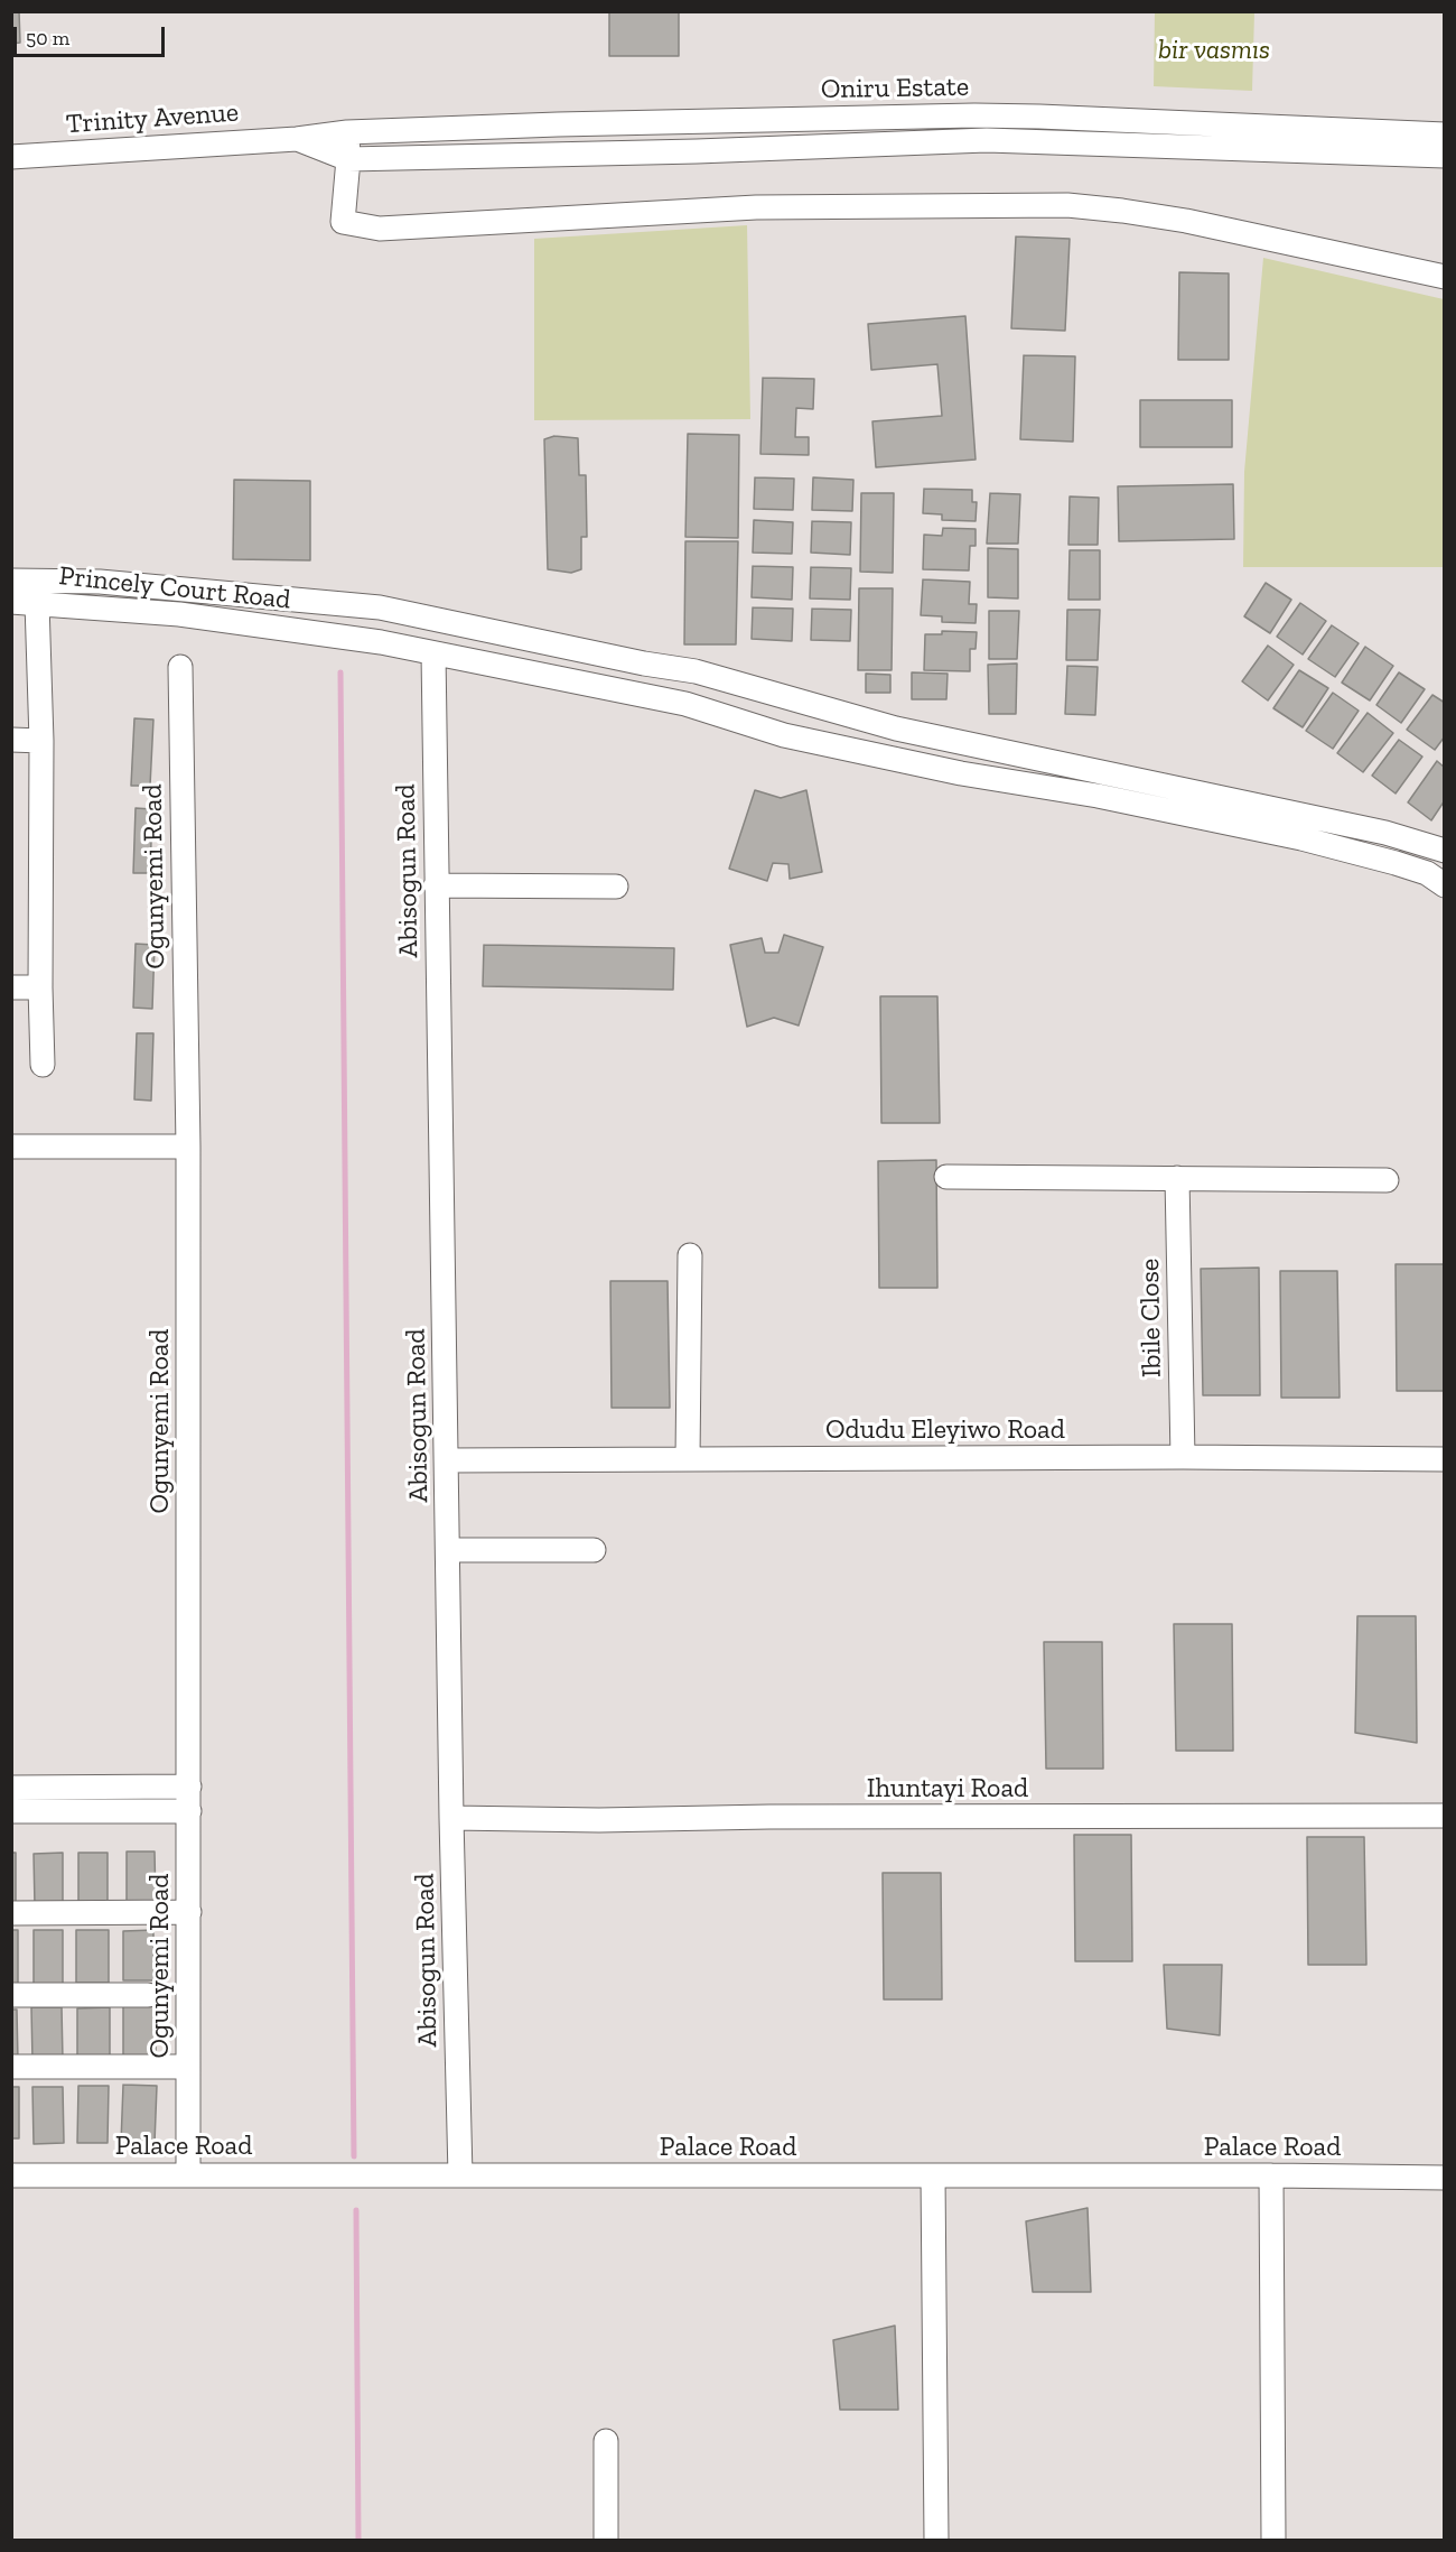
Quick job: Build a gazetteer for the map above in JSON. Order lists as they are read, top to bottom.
{
  "streets": {
    "street": [
      "Oniru Estate",
      "Trinity Avenue",
      "Princely Court Road",
      "Abisogun Road",
      "Ogunyemi Road",
      "Ibile Close",
      "Odudu Eleyiwo Road",
      "Ihuntayi Road",
      "Palace Road"
    ]
  },
  "crossings": [
    ["Oniru Estate", "Trinity Avenue"],
    ["Princely Court Road", "Abisogun Road"],
    ["Abisogun Road", "Odudu Eleyiwo Road"],
    ["Abisogun Road", "Ihuntayi Road"],
    ["Abisogun Road", "Palace Road"],
    ["Ogunyemi Road", "Palace Road"],
    ["Ibile Close", "Odudu Eleyiwo Road"]
  ],
  "parks": ["bir vasmıs"],
  "scale_bar": "50 m"
}
